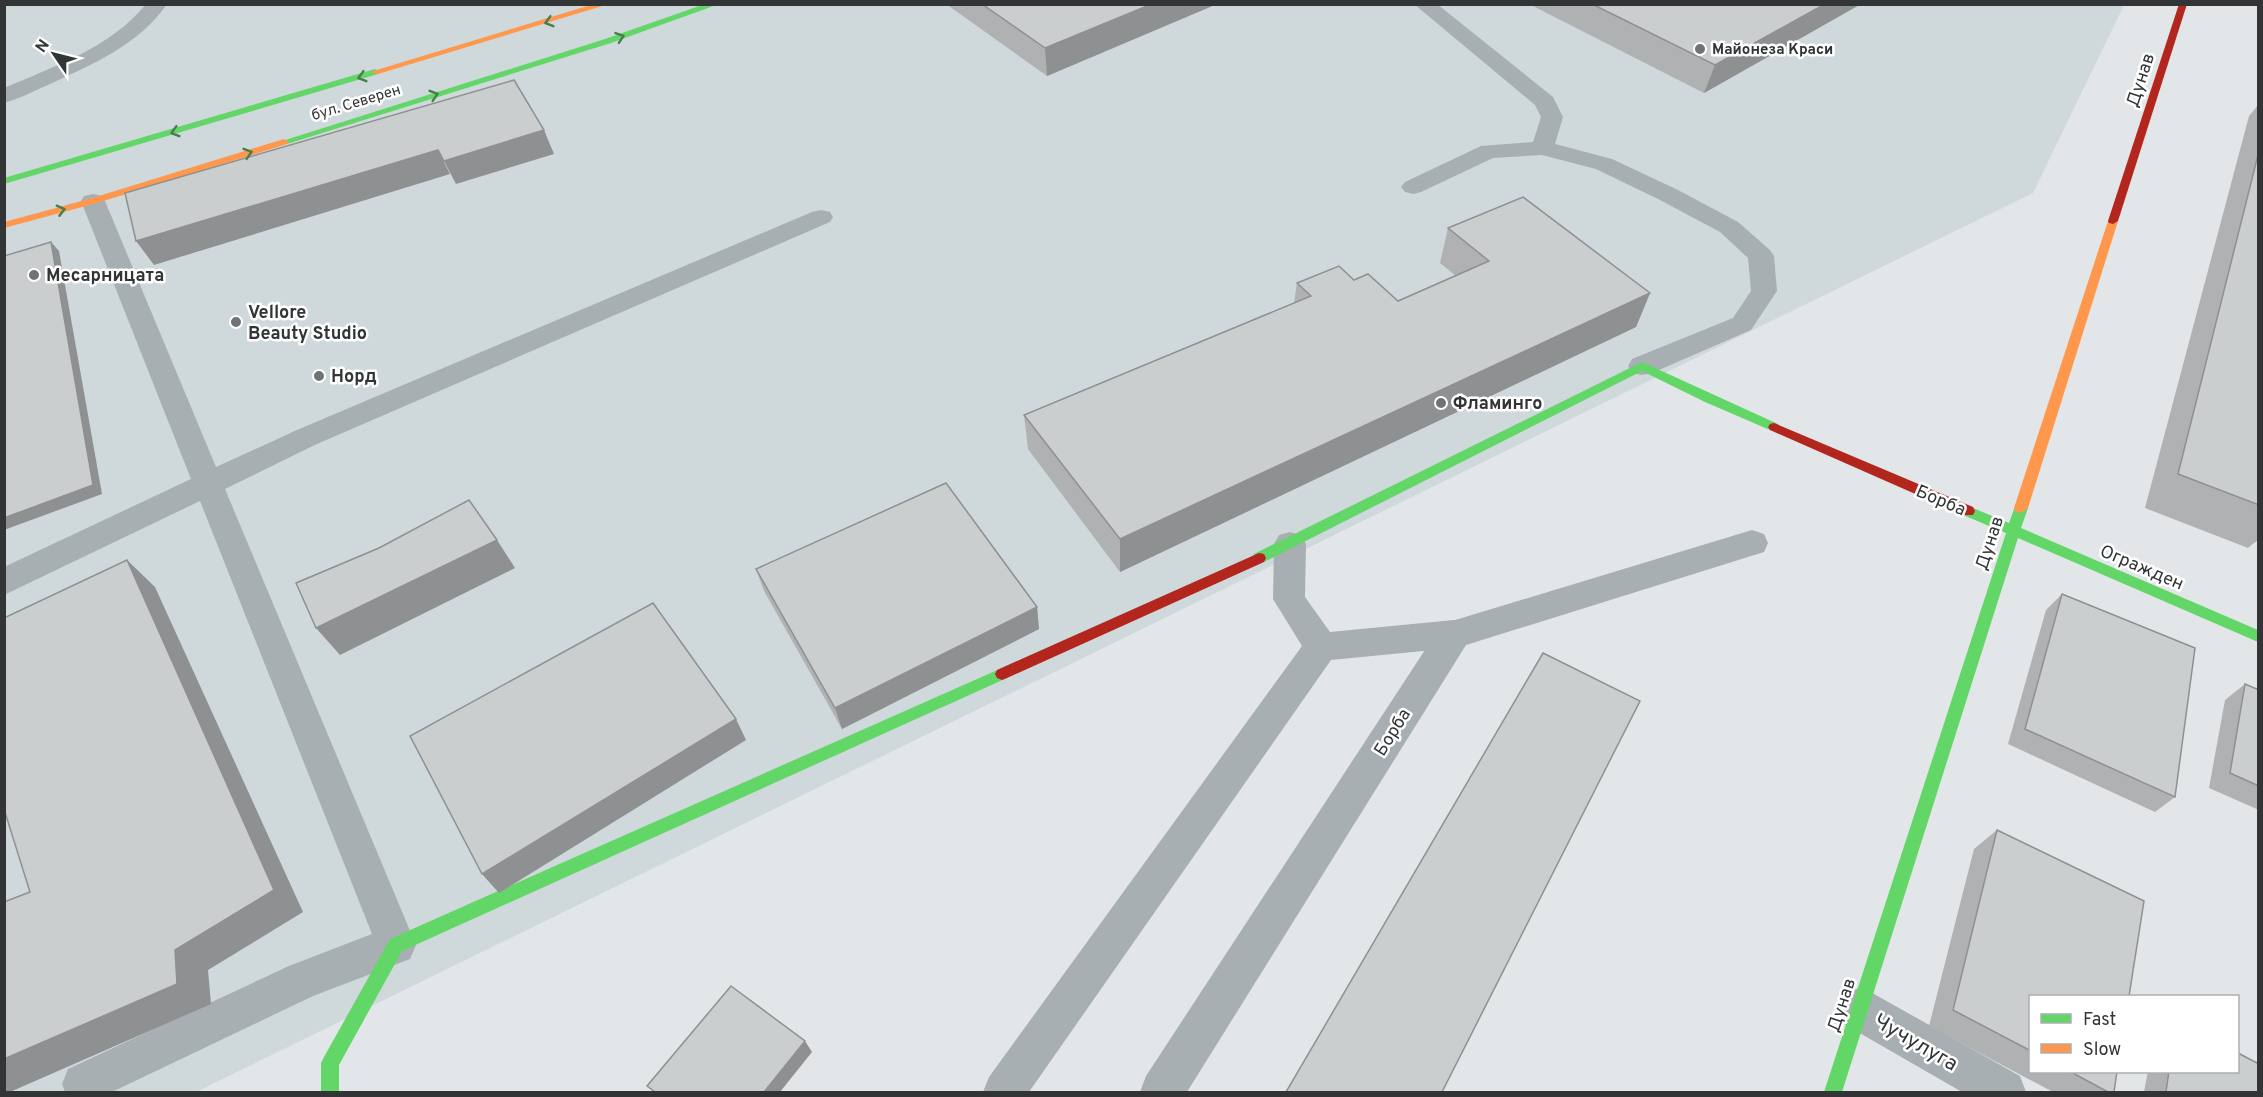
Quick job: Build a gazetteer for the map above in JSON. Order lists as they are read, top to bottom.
{
  "streets": {
    "street": [
      "Дунав",
      "бул. Северен",
      "Борба",
      "Огражден",
      "Чучулуга"
    ]
  },
  "crossings": [
    ["Дунав", "Борба"],
    ["Дунав", "Огражден"],
    ["Дунав", "Чучулуга"],
    ["Борба", "Огражден"]
  ],
  "places": [
    "Майонеза Краси",
    "Месарницата",
    "Vellore Beauty Studio",
    "Норд",
    "Фламинго"
  ],
  "legend": ["Fast", "Slow"],
  "north": "top left"
}
